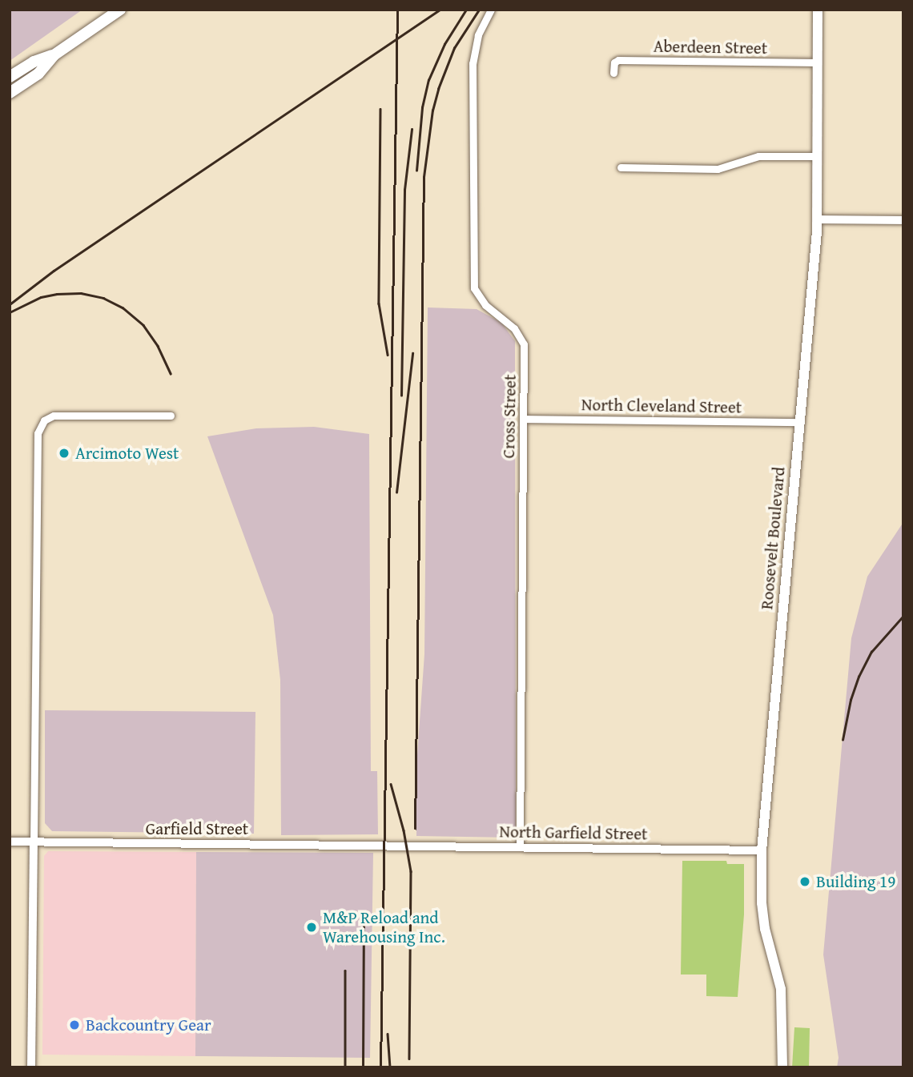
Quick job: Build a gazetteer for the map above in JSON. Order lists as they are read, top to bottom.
{
  "streets": {
    "main road": ["Roosevelt Boulevard"],
    "street": [
      "Aberdeen Street",
      "North Cleveland Street",
      "Cross Street",
      "Garfield Street",
      "North Garfield Street"
    ]
  },
  "crossings": [
    ["Aberdeen Street", "Roosevelt Boulevard"],
    ["North Cleveland Street", "Cross Street"],
    ["North Cleveland Street", "Roosevelt Boulevard"],
    ["Cross Street", "North Garfield Street"],
    ["Roosevelt Boulevard", "North Garfield Street"],
    ["Garfield Street", "North Garfield Street"]
  ],
  "places": [
    "Arcimoto West",
    "Building 19",
    "M&P Reload and Warehousing Inc.",
    "Backcountry Gear"
  ]
}
